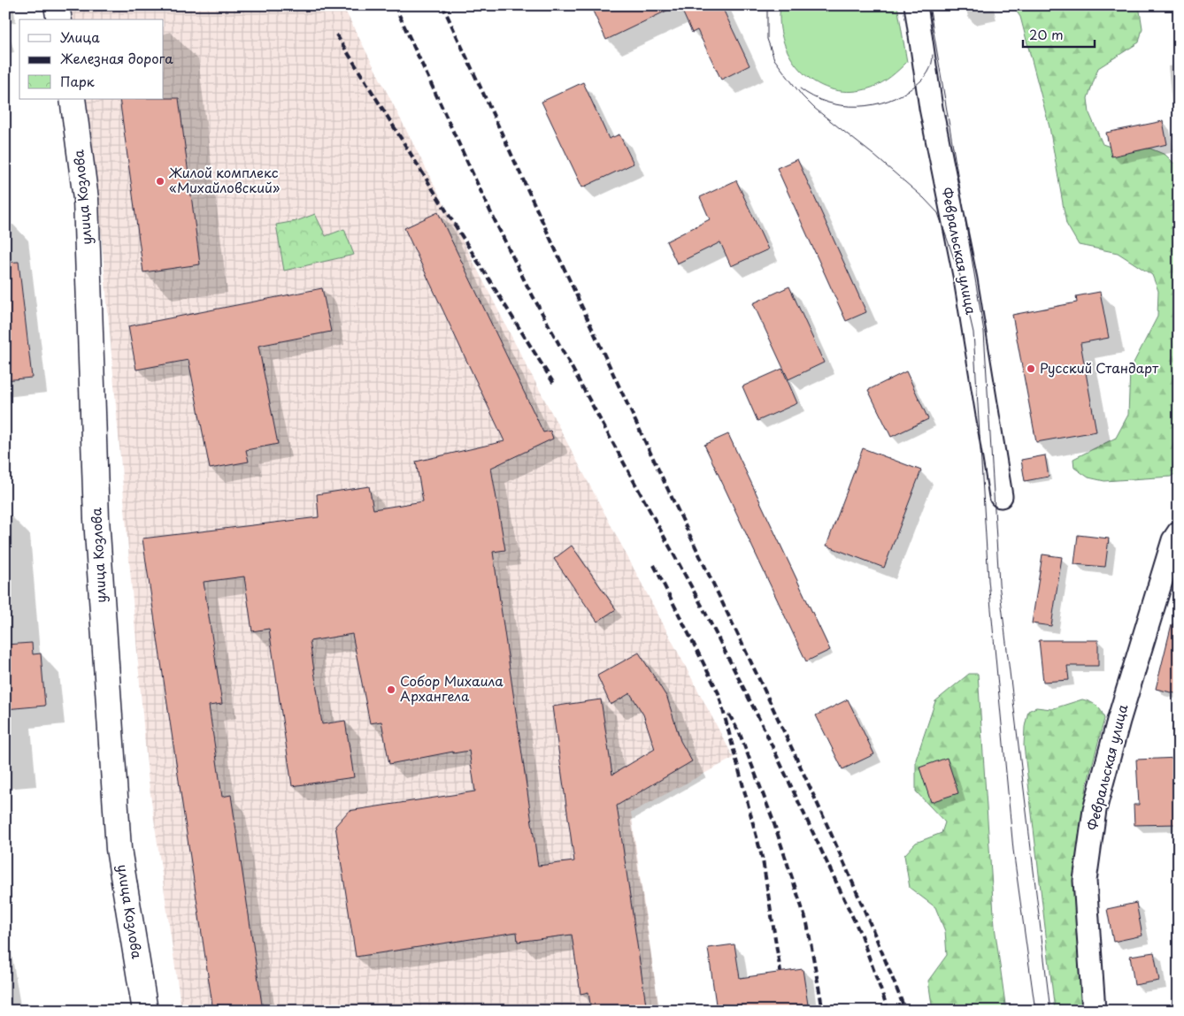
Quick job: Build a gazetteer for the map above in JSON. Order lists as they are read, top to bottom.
{
  "streets": {
    "street": ["улица Козлова", "Февральская улица"]
  },
  "places": ["Жилой комплекс «Михайловский»", "Русский Стандарт", "Собор Михаила Архангела"],
  "legend": ["Улица", "Железная дорога", "Парк"],
  "scale_bar": "20 m"
}
